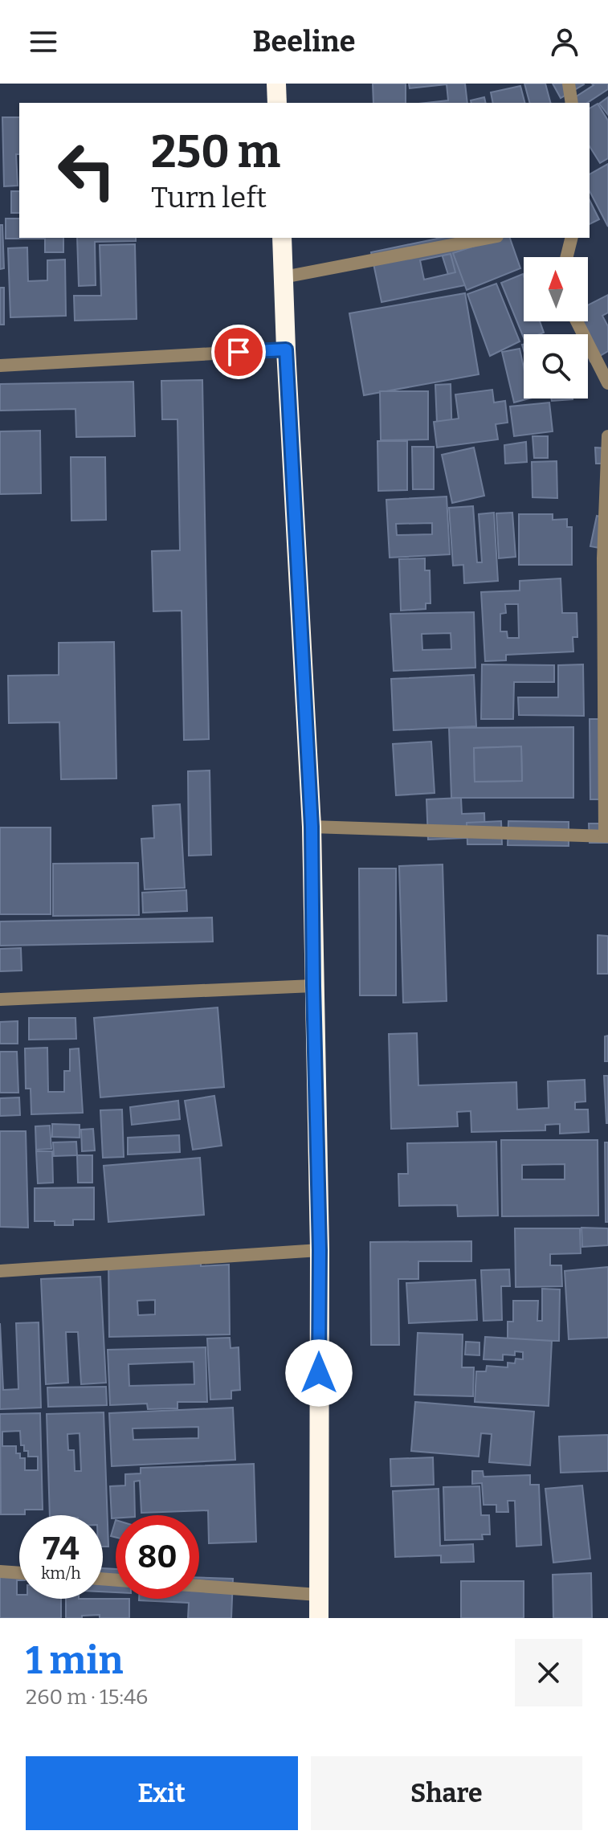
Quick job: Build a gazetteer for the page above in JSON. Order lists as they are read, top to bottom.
{
  "north": "top",
  "page": {
    "header": "Beeline",
    "turn": ["250 m", "Turn left"],
    "speed": "74 km/h",
    "limit": "80",
    "heading": ["1 min", "260 m · 15:46"],
    "buttons": ["Exit", "Share"]
  }
}
